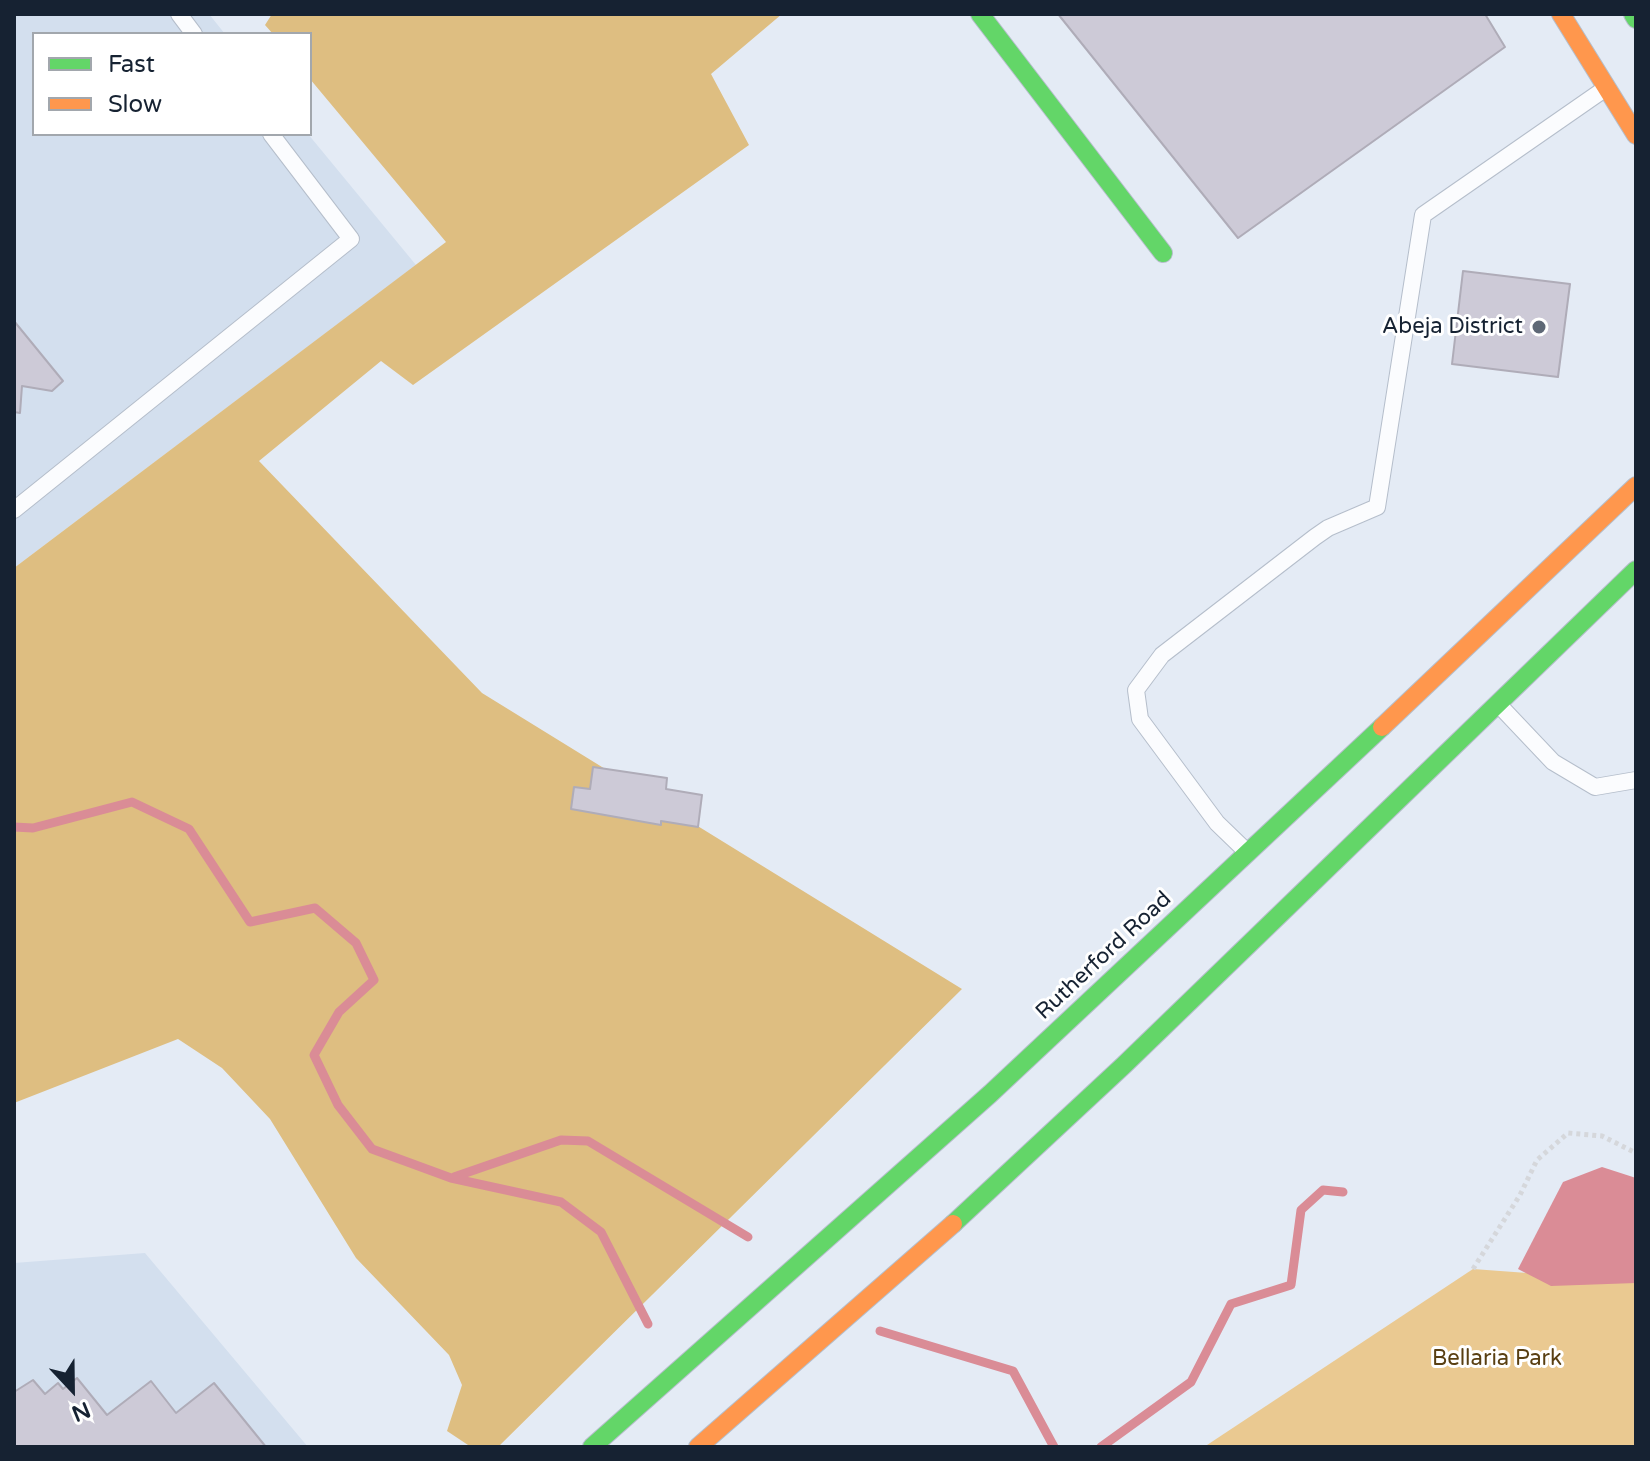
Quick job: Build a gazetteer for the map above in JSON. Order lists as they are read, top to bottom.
{
  "streets": {
    "main road": ["Rutherford Road"]
  },
  "parks": ["Bellaria Park"],
  "places": ["Abeja District"],
  "legend": ["Fast", "Slow"],
  "north": "bottom"
}
